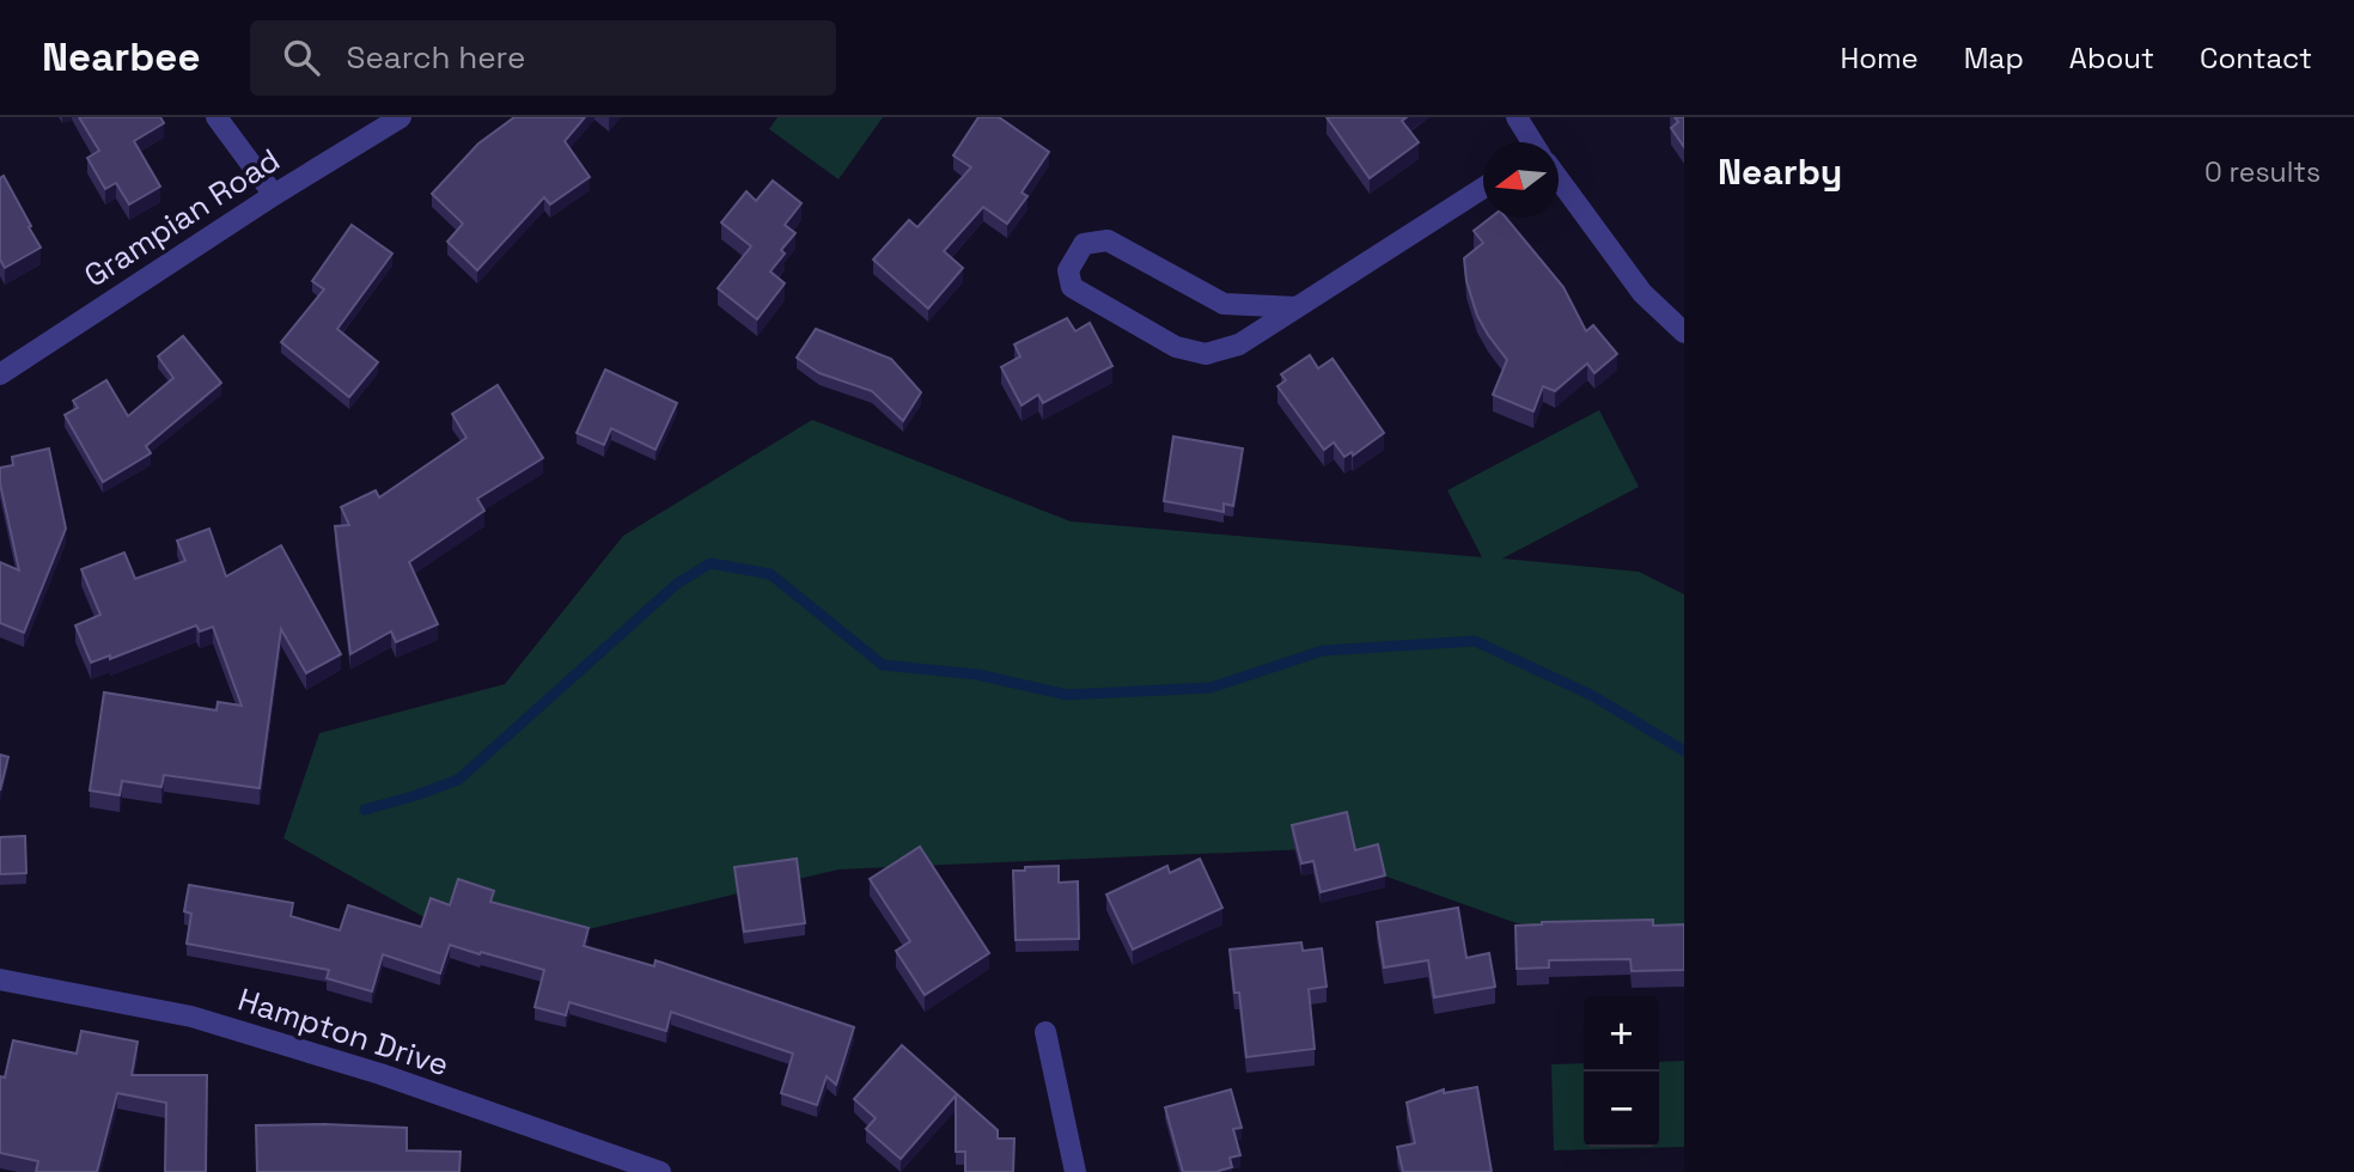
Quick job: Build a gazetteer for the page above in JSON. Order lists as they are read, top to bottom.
{
  "streets": {
    "street": ["Grampian Road", "Hampton Drive"]
  },
  "north": "left",
  "page": {
    "header": "Nearbee",
    "search": "Search here",
    "nav": [
      "Home",
      "Map",
      "About",
      "Contact"
    ],
    "heading": ["Nearby", "0 results"],
    "map_buttons": ["+", "−"]
  }
}
